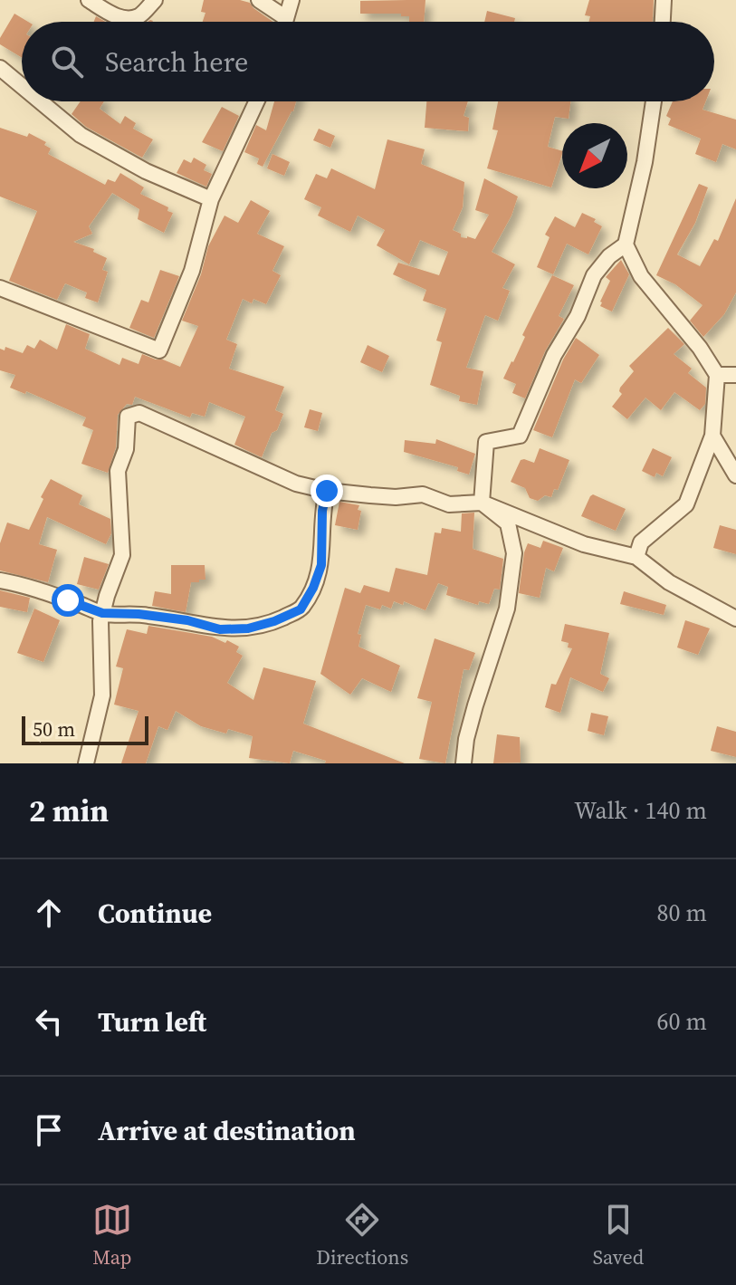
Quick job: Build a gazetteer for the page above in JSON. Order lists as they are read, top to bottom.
{
  "scale_bar": "50 m",
  "north": "bottom left",
  "page": {
    "search": "Search here",
    "scale": "50 m",
    "heading": ["2 min", "Walk · 140 m"],
    "list": [
      ["Continue", "80 m"],
      ["Turn left", "60 m"],
      "Arrive at destination"
    ],
    "nav": ["Map", "Directions", "Saved"]
  }
}
